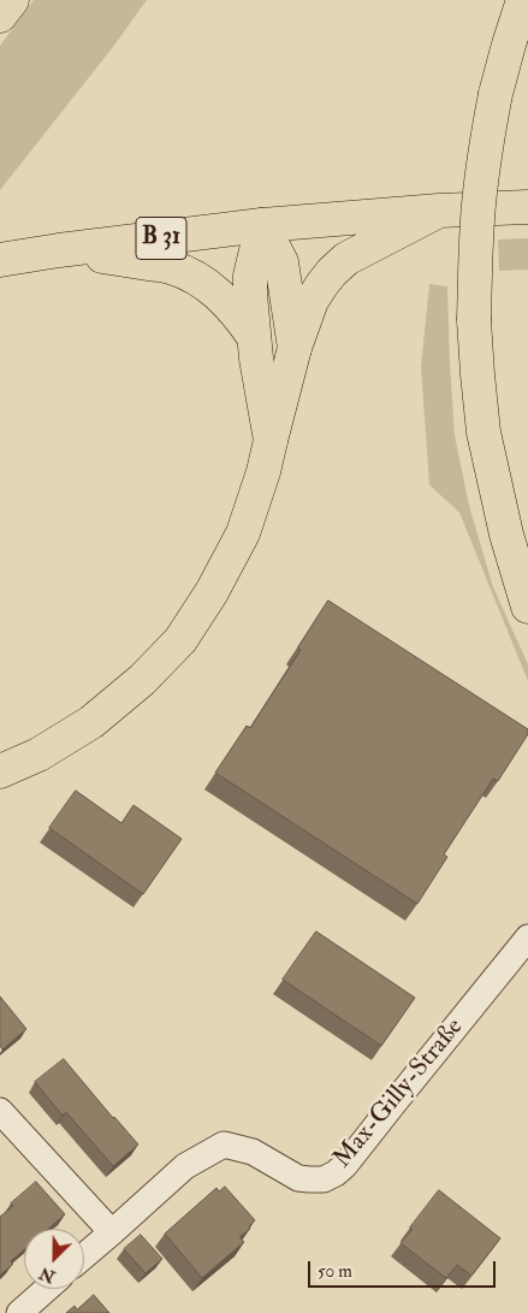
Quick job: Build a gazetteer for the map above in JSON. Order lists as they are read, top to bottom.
{
  "streets": {
    "main road": ["B 31"],
    "street": ["Max-Gilly-Straße"]
  },
  "scale_bar": "50 m",
  "north": "bottom left"
}
